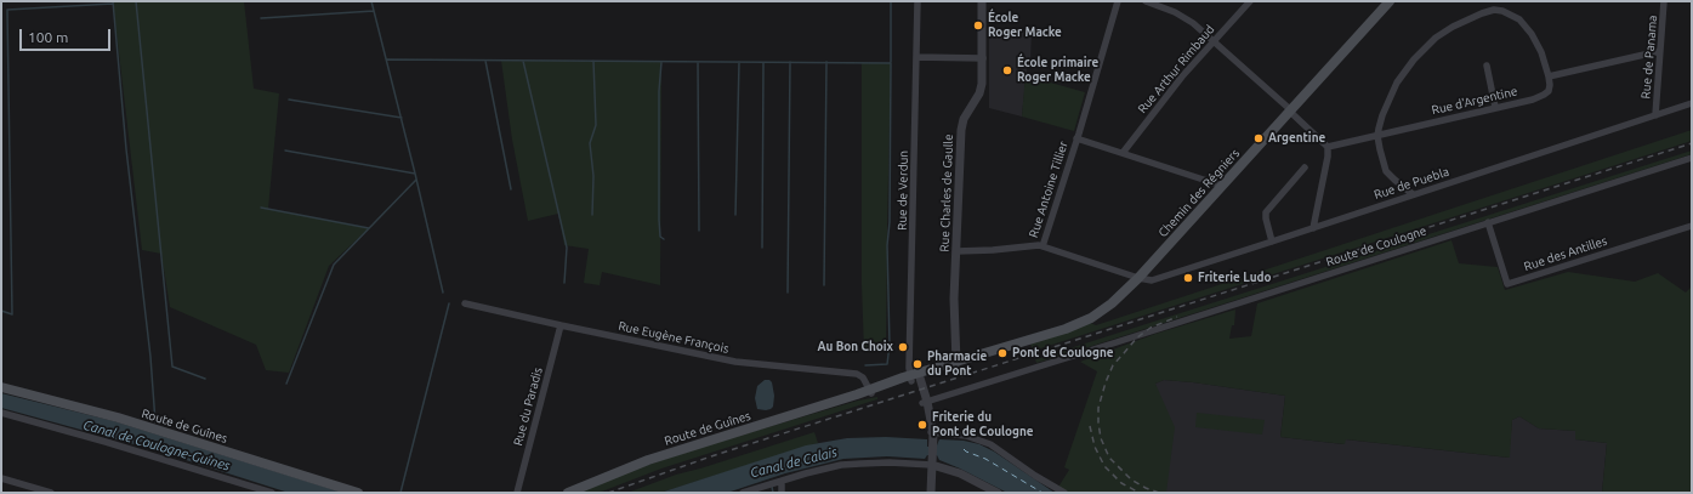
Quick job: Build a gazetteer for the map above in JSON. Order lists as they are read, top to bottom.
{
  "streets": {
    "main road": ["Chemin des Régniers", "Route de Guînes"],
    "street": [
      "Rue de Panama",
      "Rue Arthur Rimbaud",
      "Rue d'Argentine",
      "Rue de Puebla",
      "Rue Antoine Tillier",
      "Rue de Verdun",
      "Rue Charles de Gaulle",
      "Route de Coulogne",
      "Rue des Antilles",
      "Rue Eugène François",
      "Rue du Paradis"
    ]
  },
  "crossings": [
    ["Rue de Panama", "Rue de Puebla"],
    ["Rue de Puebla", "Chemin des Régniers"],
    ["Rue de Verdun", "Chemin des Régniers"],
    ["Rue de Verdun", "Route de Guînes"],
    ["Rue Charles de Gaulle", "Chemin des Régniers"],
    ["Chemin des Régniers", "Route de Guînes"],
    ["Route de Coulogne", "Rue des Antilles"],
    ["Rue Eugène François", "Rue du Paradis"],
    ["Rue Eugène François", "Route de Guînes"]
  ],
  "water": ["Canal de Coulogne-Guînes", "Canal de Calais"],
  "places": [
    "École Roger Macke",
    "École primaire Roger Macke",
    "Argentine",
    "Friterie Ludo",
    "Au Bon Choix",
    "Pont de Coulogne",
    "Pharmacie du Pont",
    "Friterie du Pont de Coulogne"
  ],
  "scale_bar": "100 m"
}
